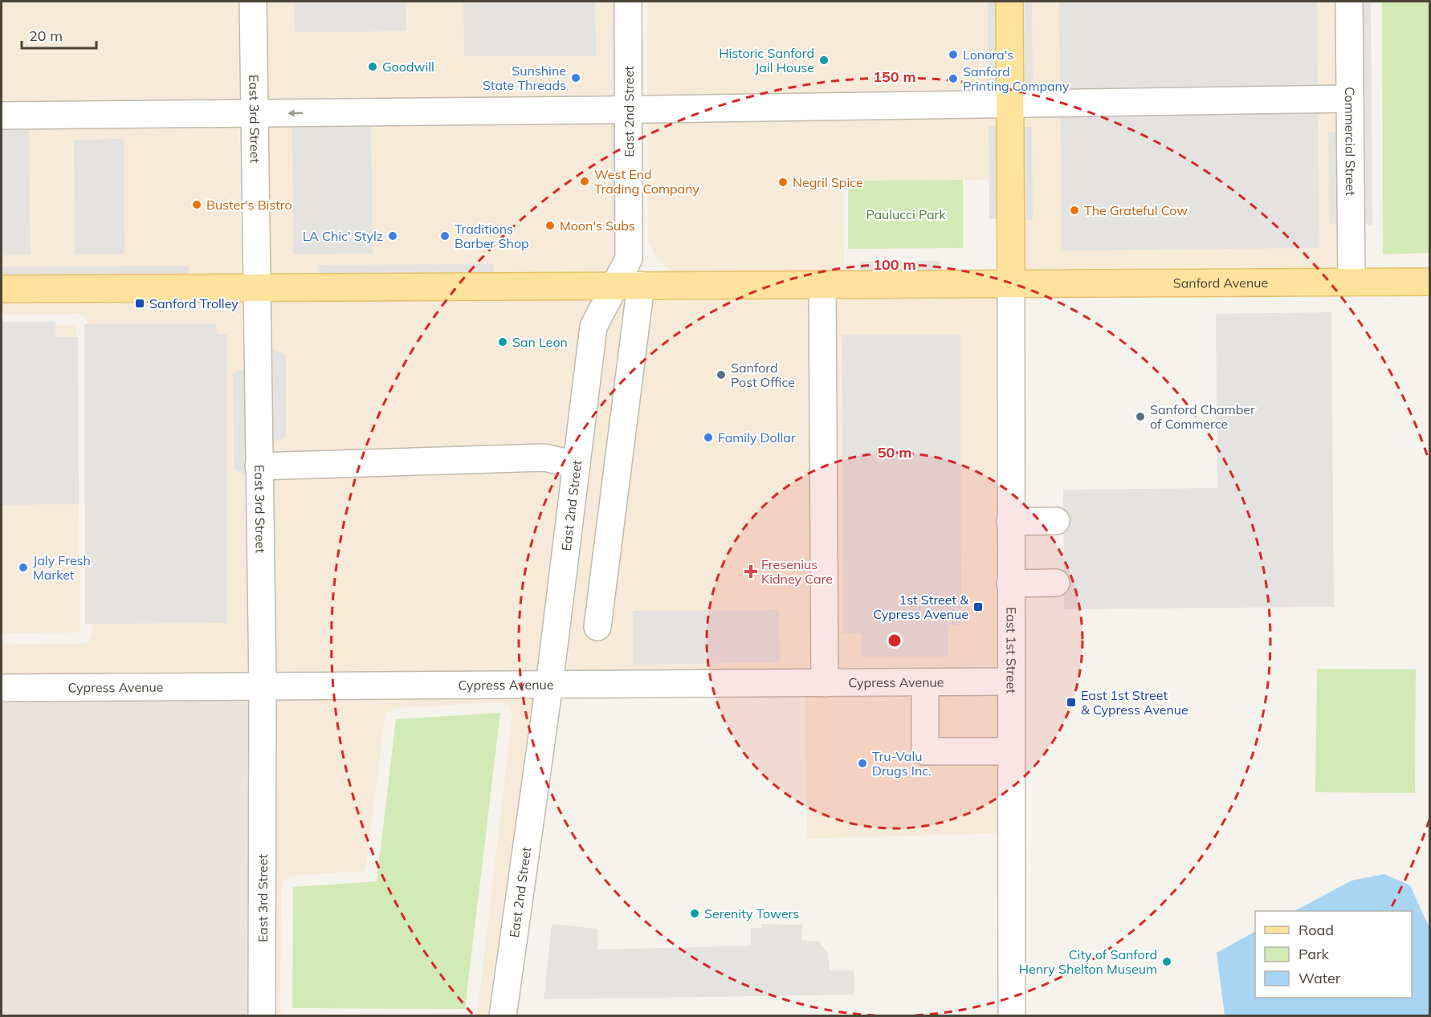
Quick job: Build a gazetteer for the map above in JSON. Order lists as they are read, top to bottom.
{
  "streets": {
    "main road": ["Sanford Avenue"],
    "street": [
      "East 2nd Street",
      "East 3rd Street",
      "Commercial Street",
      "East 1st Street",
      "Cypress Avenue"
    ]
  },
  "crossings": [
    ["East 2nd Street", "Sanford Avenue"],
    ["East 2nd Street", "Cypress Avenue"],
    ["East 3rd Street", "Sanford Avenue"],
    ["East 3rd Street", "Cypress Avenue"],
    ["Commercial Street", "Sanford Avenue"],
    ["Sanford Avenue", "East 1st Street"],
    ["East 1st Street", "Cypress Avenue"]
  ],
  "parks": ["Paulucci Park"],
  "places": {
    "other": [
      "Lonora's",
      "Historic Sanford Jail House",
      "Goodwill",
      "Sunshine State Threads",
      "Sanford Printing Company",
      "West End Trading Company",
      "Negril Spice",
      "Buster's Bistro",
      "The Grateful Cow",
      "Moon's Subs",
      "LA Chic' Stylz",
      "Traditions Barber Shop",
      "San Leon",
      "Sanford Post Office",
      "Sanford Chamber of Commerce",
      "Family Dollar",
      "Jaly Fresh Market",
      "Tru-Valu Drugs Inc.",
      "Serenity Towers",
      "City of Sanford Henry Shelton Museum"
    ],
    "transit": ["Sanford Trolley", "1st Street & Cypress Avenue", "East 1st Street & Cypress Avenue"],
    "health": ["Fresenius Kidney Care"]
  },
  "legend": ["Road", "Park", "Water"],
  "scale_bar": "20 m",
  "rings": ["150 m", "100 m", "50 m"]
}
